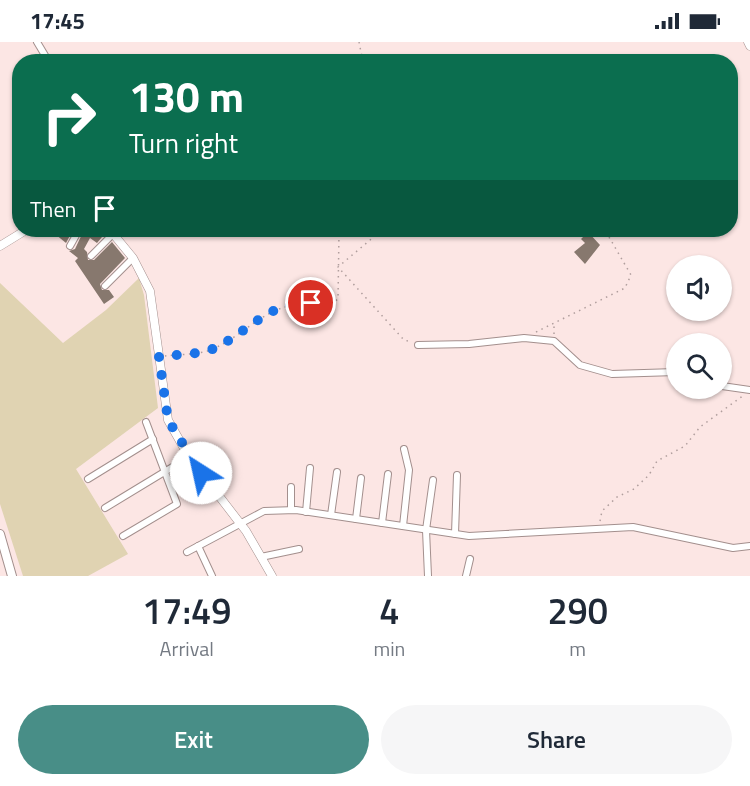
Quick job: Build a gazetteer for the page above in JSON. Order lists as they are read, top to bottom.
{
  "page": {
    "status": "17:45",
    "turn": ["130 m", "Turn right"],
    "then": "Then",
    "eta": [
      "17:49",
      "Arrival",
      "4",
      "min",
      "290",
      "m"
    ],
    "buttons": ["Exit", "Share"]
  }
}
